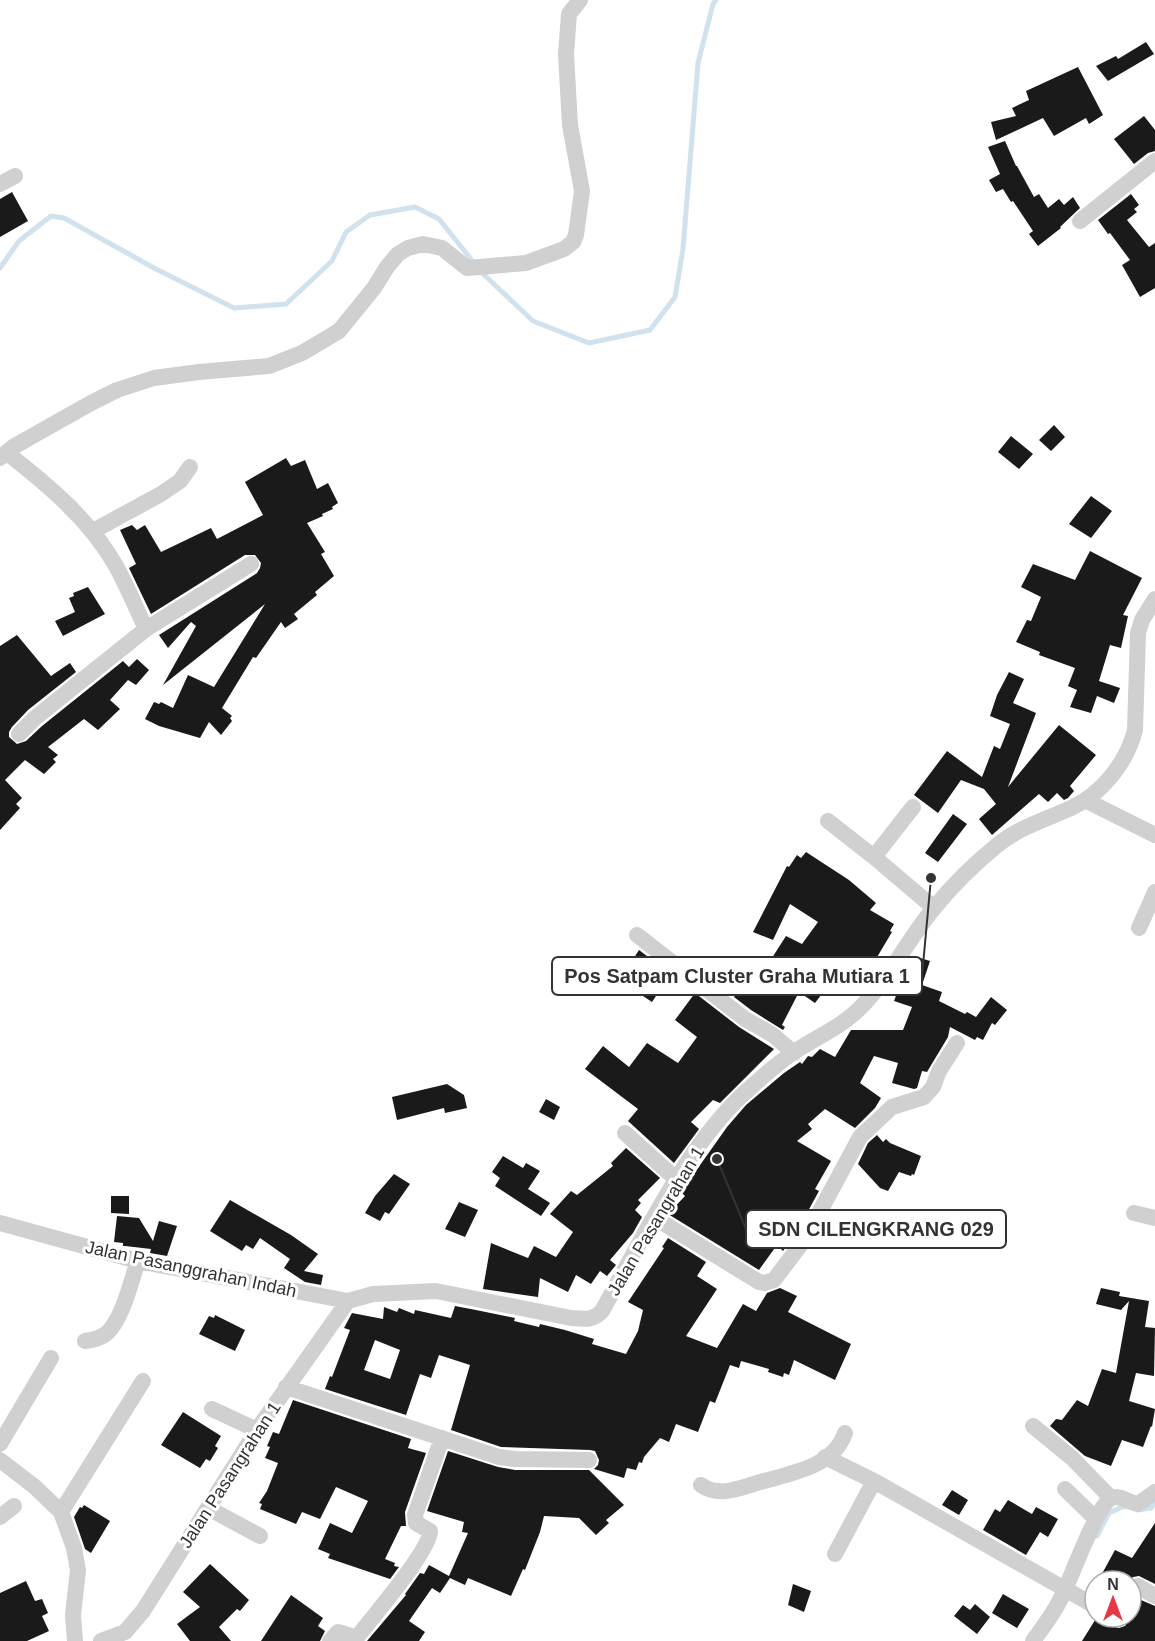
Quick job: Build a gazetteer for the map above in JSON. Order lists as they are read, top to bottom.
{
  "streets": {
    "street": ["Jalan Pasangrahan 1", "Jalan Pasanggrahan Indah"]
  },
  "crossings": [
    ["Jalan Pasangrahan 1", "Jalan Pasanggrahan Indah"]
  ],
  "places": ["Pos Satpam Cluster Graha Mutiara 1", "SDN CILENGKRANG 029"],
  "north": "top"
}
